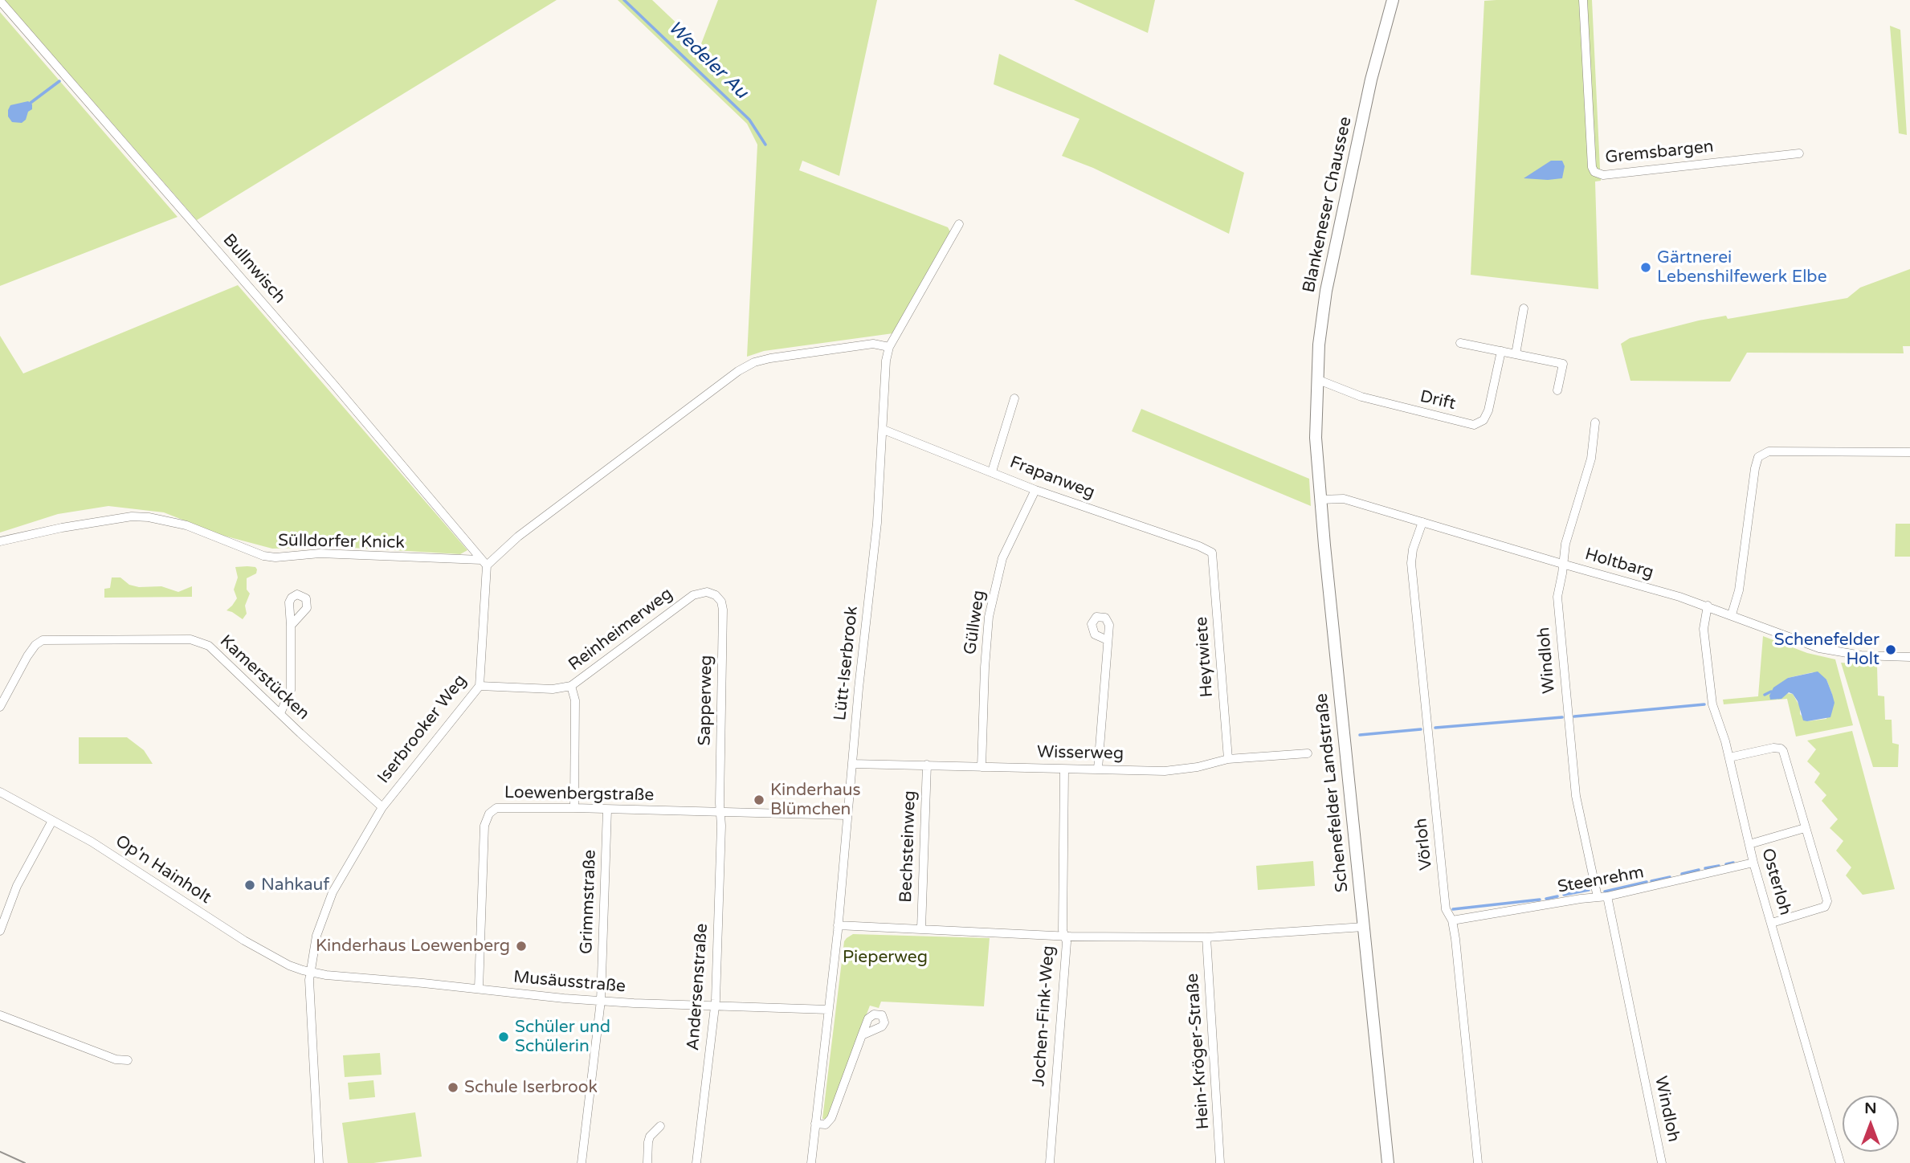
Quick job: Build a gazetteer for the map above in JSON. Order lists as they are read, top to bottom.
{
  "streets": {
    "main road": ["Blankeneser Chaussee", "Schenefelder Landstraße"],
    "street": [
      "Gremsbargen",
      "Bullnwisch",
      "Drift",
      "Frapanweg",
      "Sülldorfer Knick",
      "Holtbarg",
      "Güllweg",
      "Reinheimerweg",
      "Heytwiete",
      "Windloh",
      "Lütt-Iserbrook",
      "Kamerstücken",
      "Sapperweg",
      "Iserbrooker Weg",
      "Wisserweg",
      "Loewenbergstraße",
      "Vörloh",
      "Bechsteinweg",
      "Op'n Hainholt",
      "Steenrehm",
      "Osterloh",
      "Grimmstraße",
      "Musäusstraße",
      "Andersenstraße",
      "Jochen-Fink-Weg",
      "Hein-Kröger-Straße"
    ]
  },
  "crossings": [
    ["Blankeneser Chaussee", "Drift"],
    ["Blankeneser Chaussee", "Schenefelder Landstraße"],
    ["Bullnwisch", "Sülldorfer Knick"],
    ["Bullnwisch", "Iserbrooker Weg"],
    ["Frapanweg", "Güllweg"],
    ["Frapanweg", "Heytwiete"],
    ["Frapanweg", "Lütt-Iserbrook"],
    ["Sülldorfer Knick", "Iserbrooker Weg"],
    ["Holtbarg", "Windloh"],
    ["Holtbarg", "Schenefelder Landstraße"],
    ["Holtbarg", "Vörloh"],
    ["Holtbarg", "Osterloh"],
    ["Güllweg", "Wisserweg"],
    ["Reinheimerweg", "Sapperweg"],
    ["Reinheimerweg", "Iserbrooker Weg"],
    ["Heytwiete", "Wisserweg"],
    ["Windloh", "Steenrehm"],
    ["Lütt-Iserbrook", "Wisserweg"],
    ["Lütt-Iserbrook", "Loewenbergstraße"],
    ["Lütt-Iserbrook", "Musäusstraße"],
    ["Kamerstücken", "Iserbrooker Weg"],
    ["Sapperweg", "Loewenbergstraße"],
    ["Sapperweg", "Andersenstraße"],
    ["Iserbrooker Weg", "Op'n Hainholt"],
    ["Iserbrooker Weg", "Musäusstraße"],
    ["Wisserweg", "Bechsteinweg"],
    ["Wisserweg", "Jochen-Fink-Weg"],
    ["Loewenbergstraße", "Grimmstraße"],
    ["Loewenbergstraße", "Musäusstraße"],
    ["Loewenbergstraße", "Andersenstraße"],
    ["Vörloh", "Steenrehm"],
    ["Op'n Hainholt", "Musäusstraße"],
    ["Steenrehm", "Osterloh"],
    ["Grimmstraße", "Musäusstraße"],
    ["Musäusstraße", "Andersenstraße"]
  ],
  "water": ["Wedeler Au"],
  "parks": ["Pieperweg"],
  "places": [
    "Gärtnerei Lebenshilfewerk Elbe",
    "Schenefelder Holt",
    "Kinderhaus Blümchen",
    "Nahkauf",
    "Kinderhaus Loewenberg",
    "Schüler und Schülerin",
    "Schule Iserbrook"
  ],
  "north": "top"
}
